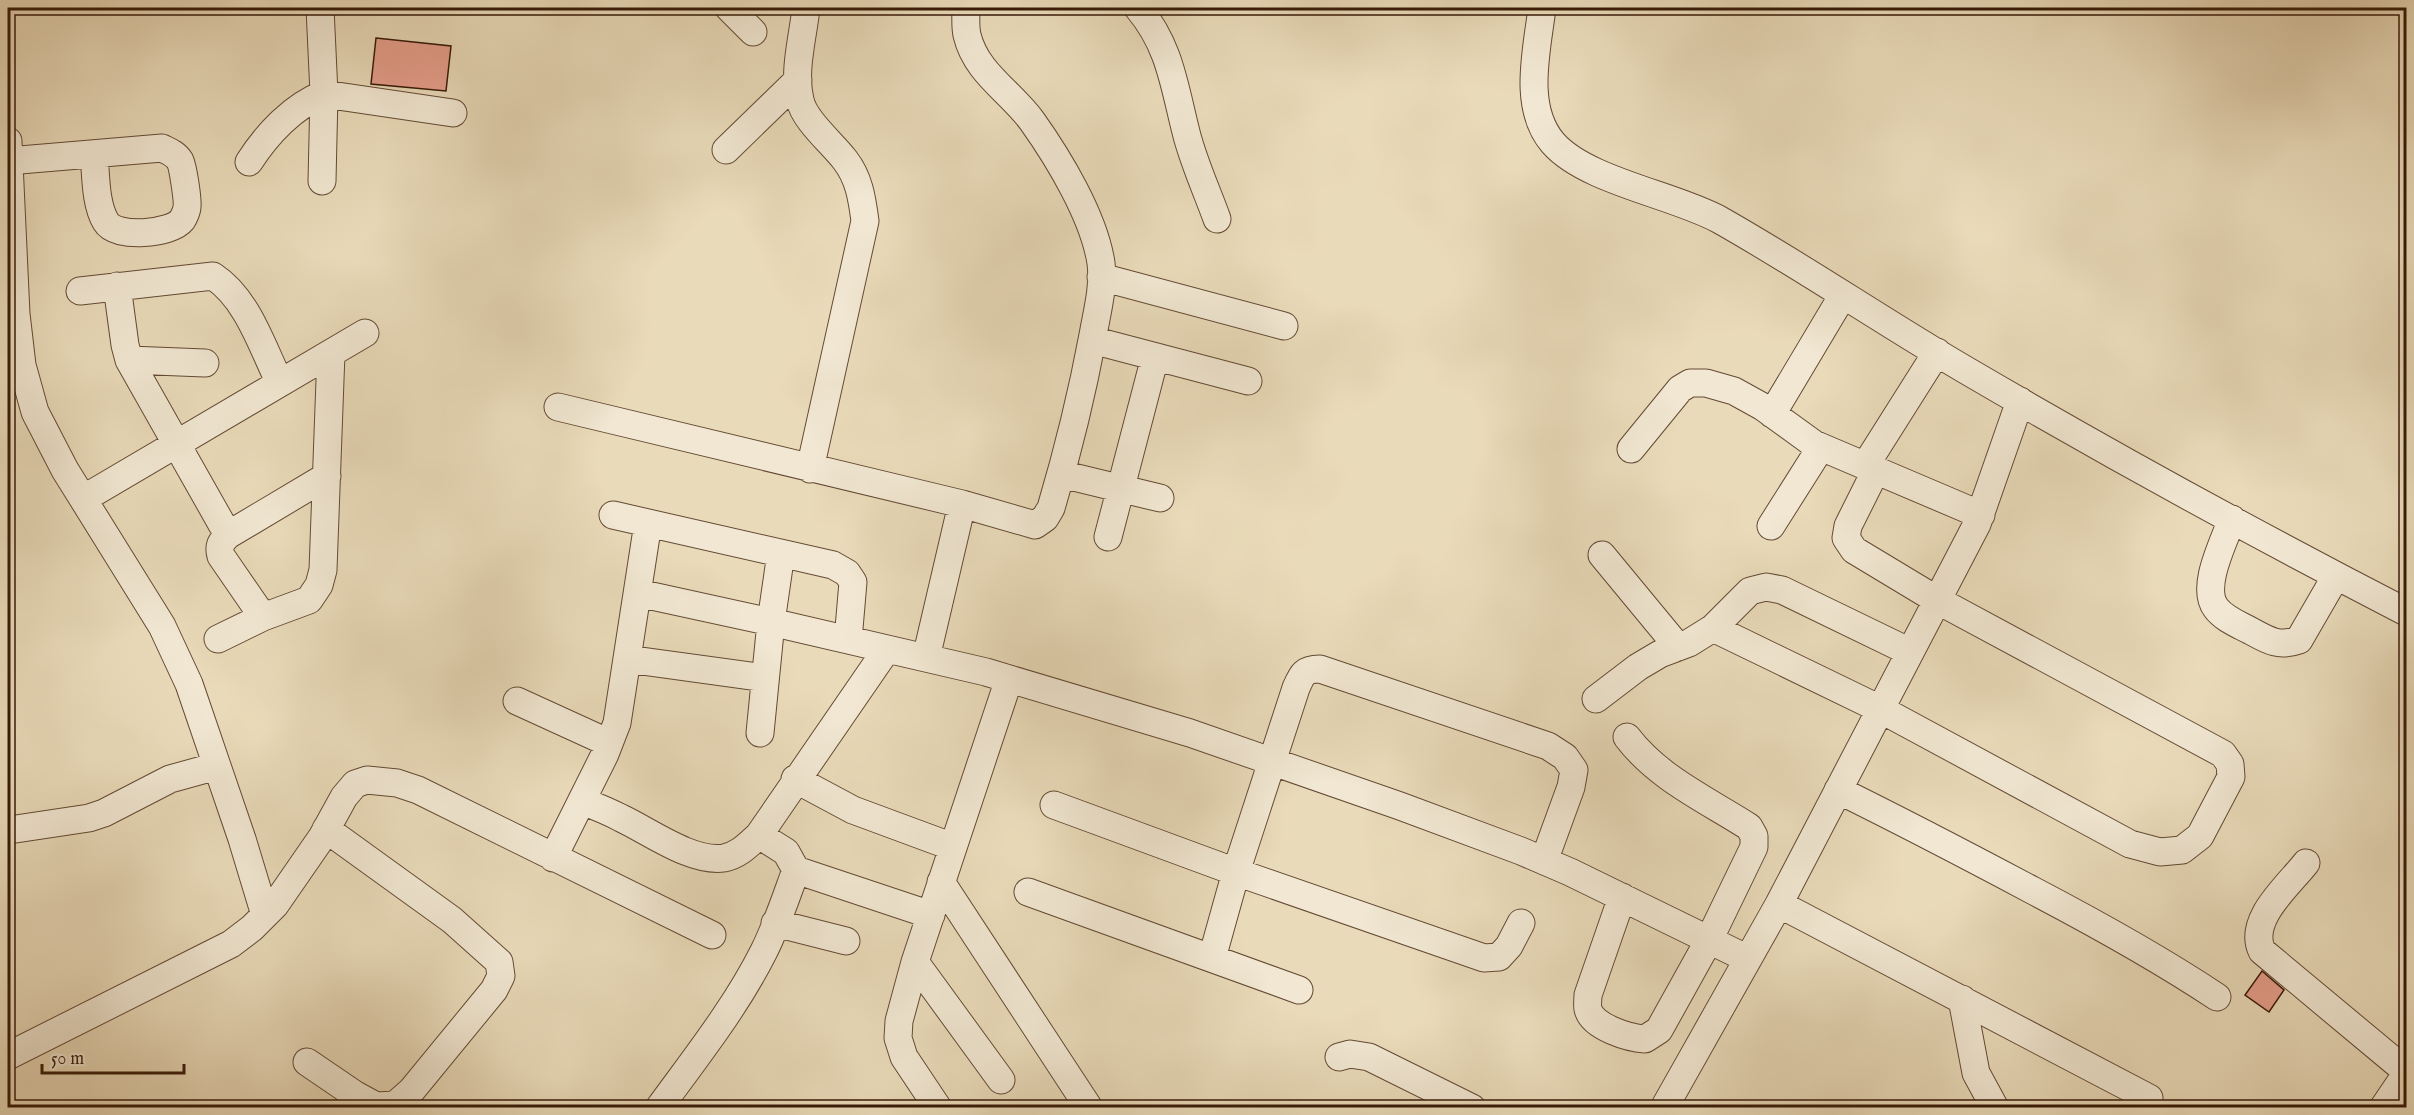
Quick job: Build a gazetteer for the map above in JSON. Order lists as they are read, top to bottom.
{
  "scale_bar": "50 m"
}
